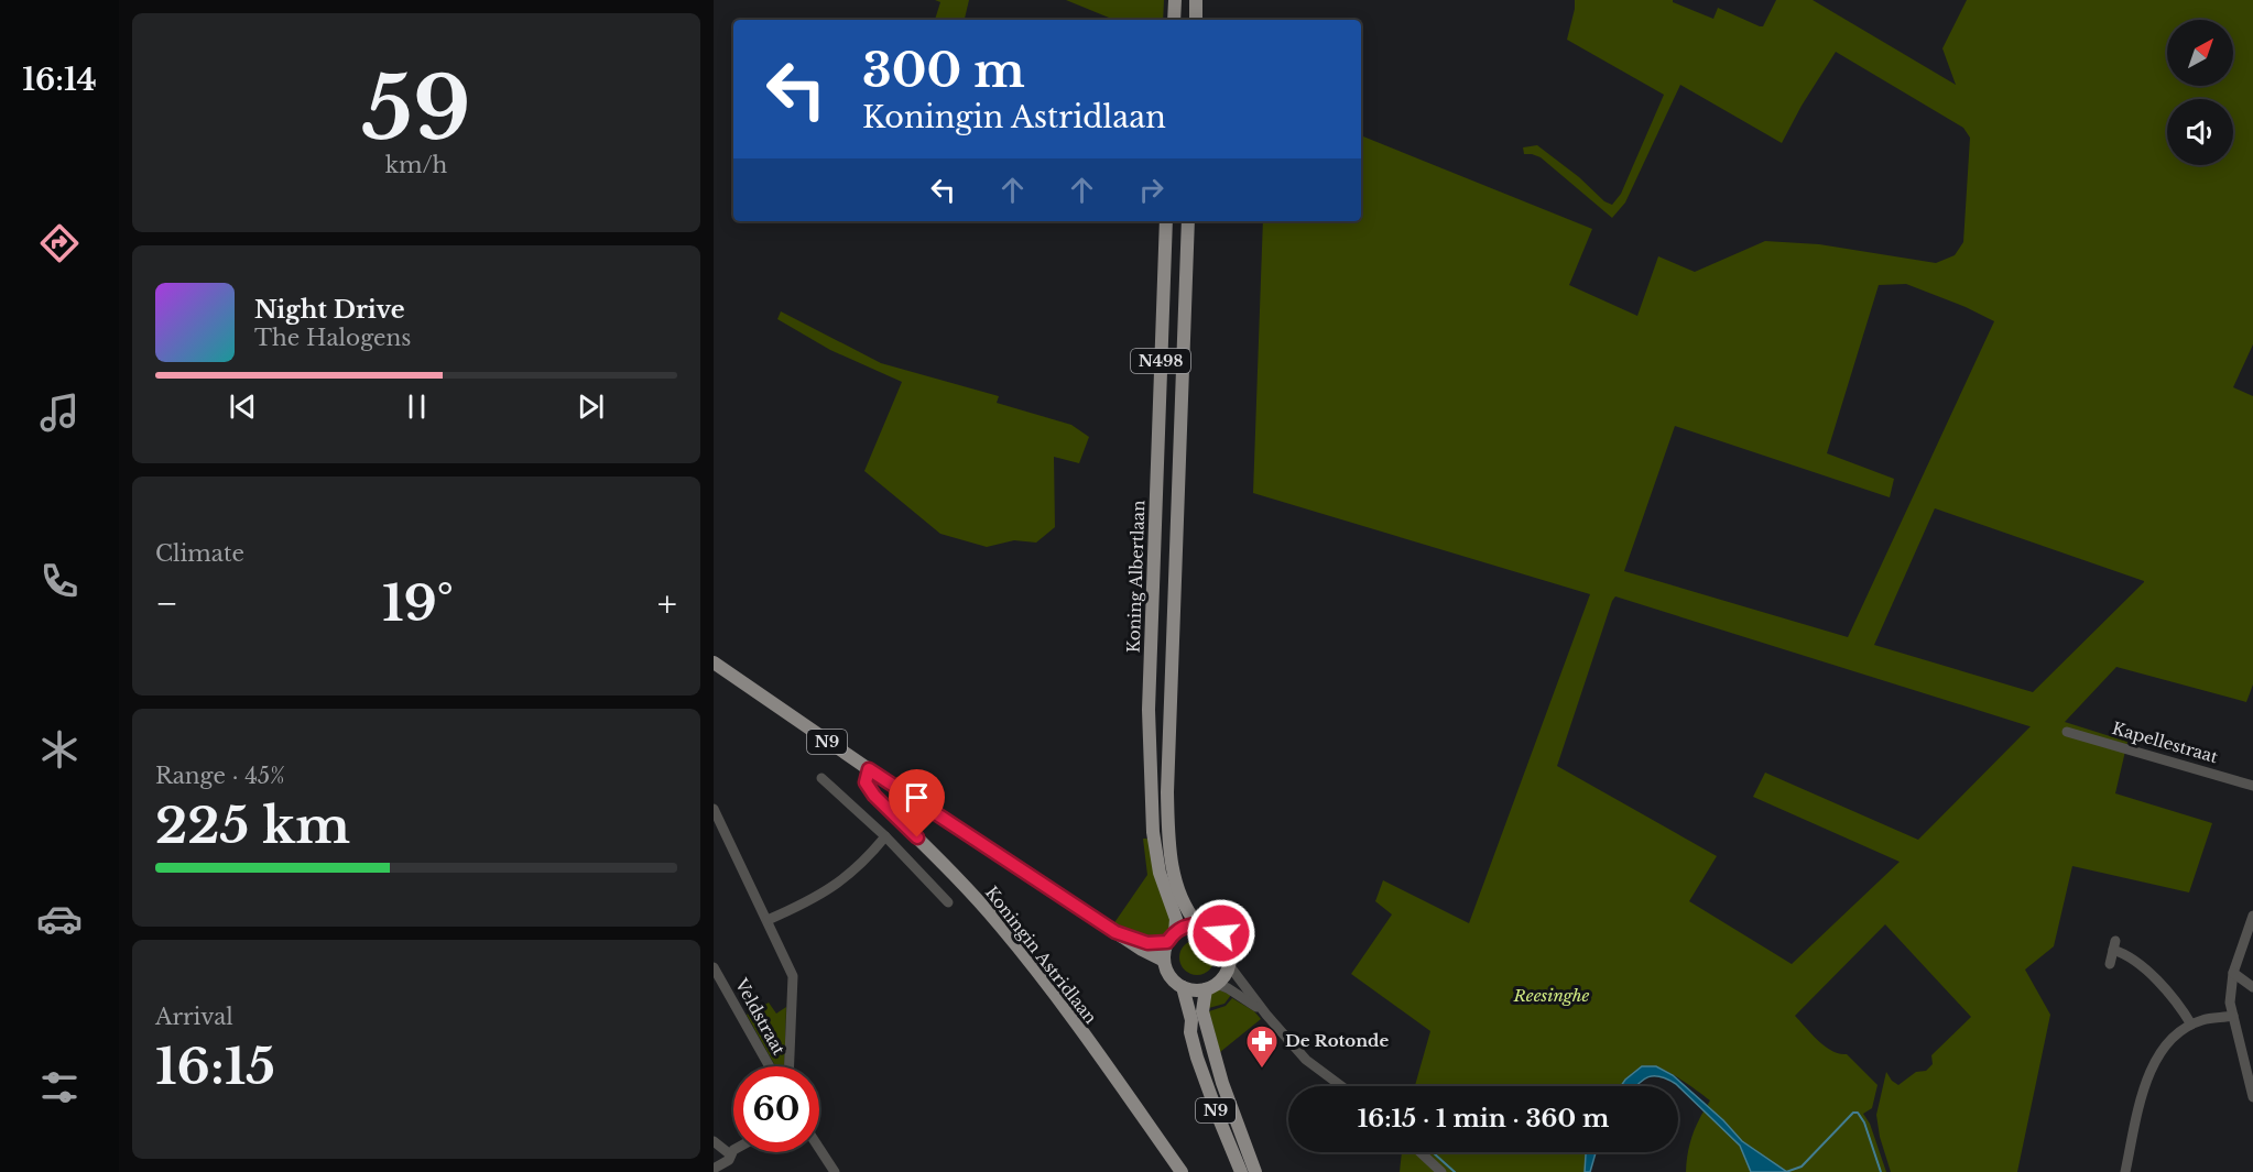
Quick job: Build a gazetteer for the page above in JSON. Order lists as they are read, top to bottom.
{
  "streets": {
    "main road": [
      "N498",
      "Koning Albertlaan",
      "N9",
      "Koningin Astridlaan"
    ],
    "street": ["Kapellestraat", "Veldstraat"]
  },
  "crossings": [
    ["N498", "Koning Albertlaan"],
    ["N498", "N9"],
    ["Koning Albertlaan", "N9"],
    ["N9", "Koningin Astridlaan"]
  ],
  "parks": ["Reesinghe"],
  "places": {
    "pharmacy": ["De Rotonde"]
  },
  "north": "top right",
  "page": {
    "tabs": "16:14",
    "tile": [
      ["59", "km/h"],
      "Climate",
      ["Range · 45%", "225 km"],
      ["Arrival", "16:15"]
    ],
    "turn": ["300 m", "Koningin Astridlaan"],
    "song": ["Night Drive", "The Halogens"],
    "heat": ["−", "19°", "+"],
    "limit": "60",
    "trip": "16:15 · 1 min · 360 m"
  }
}
